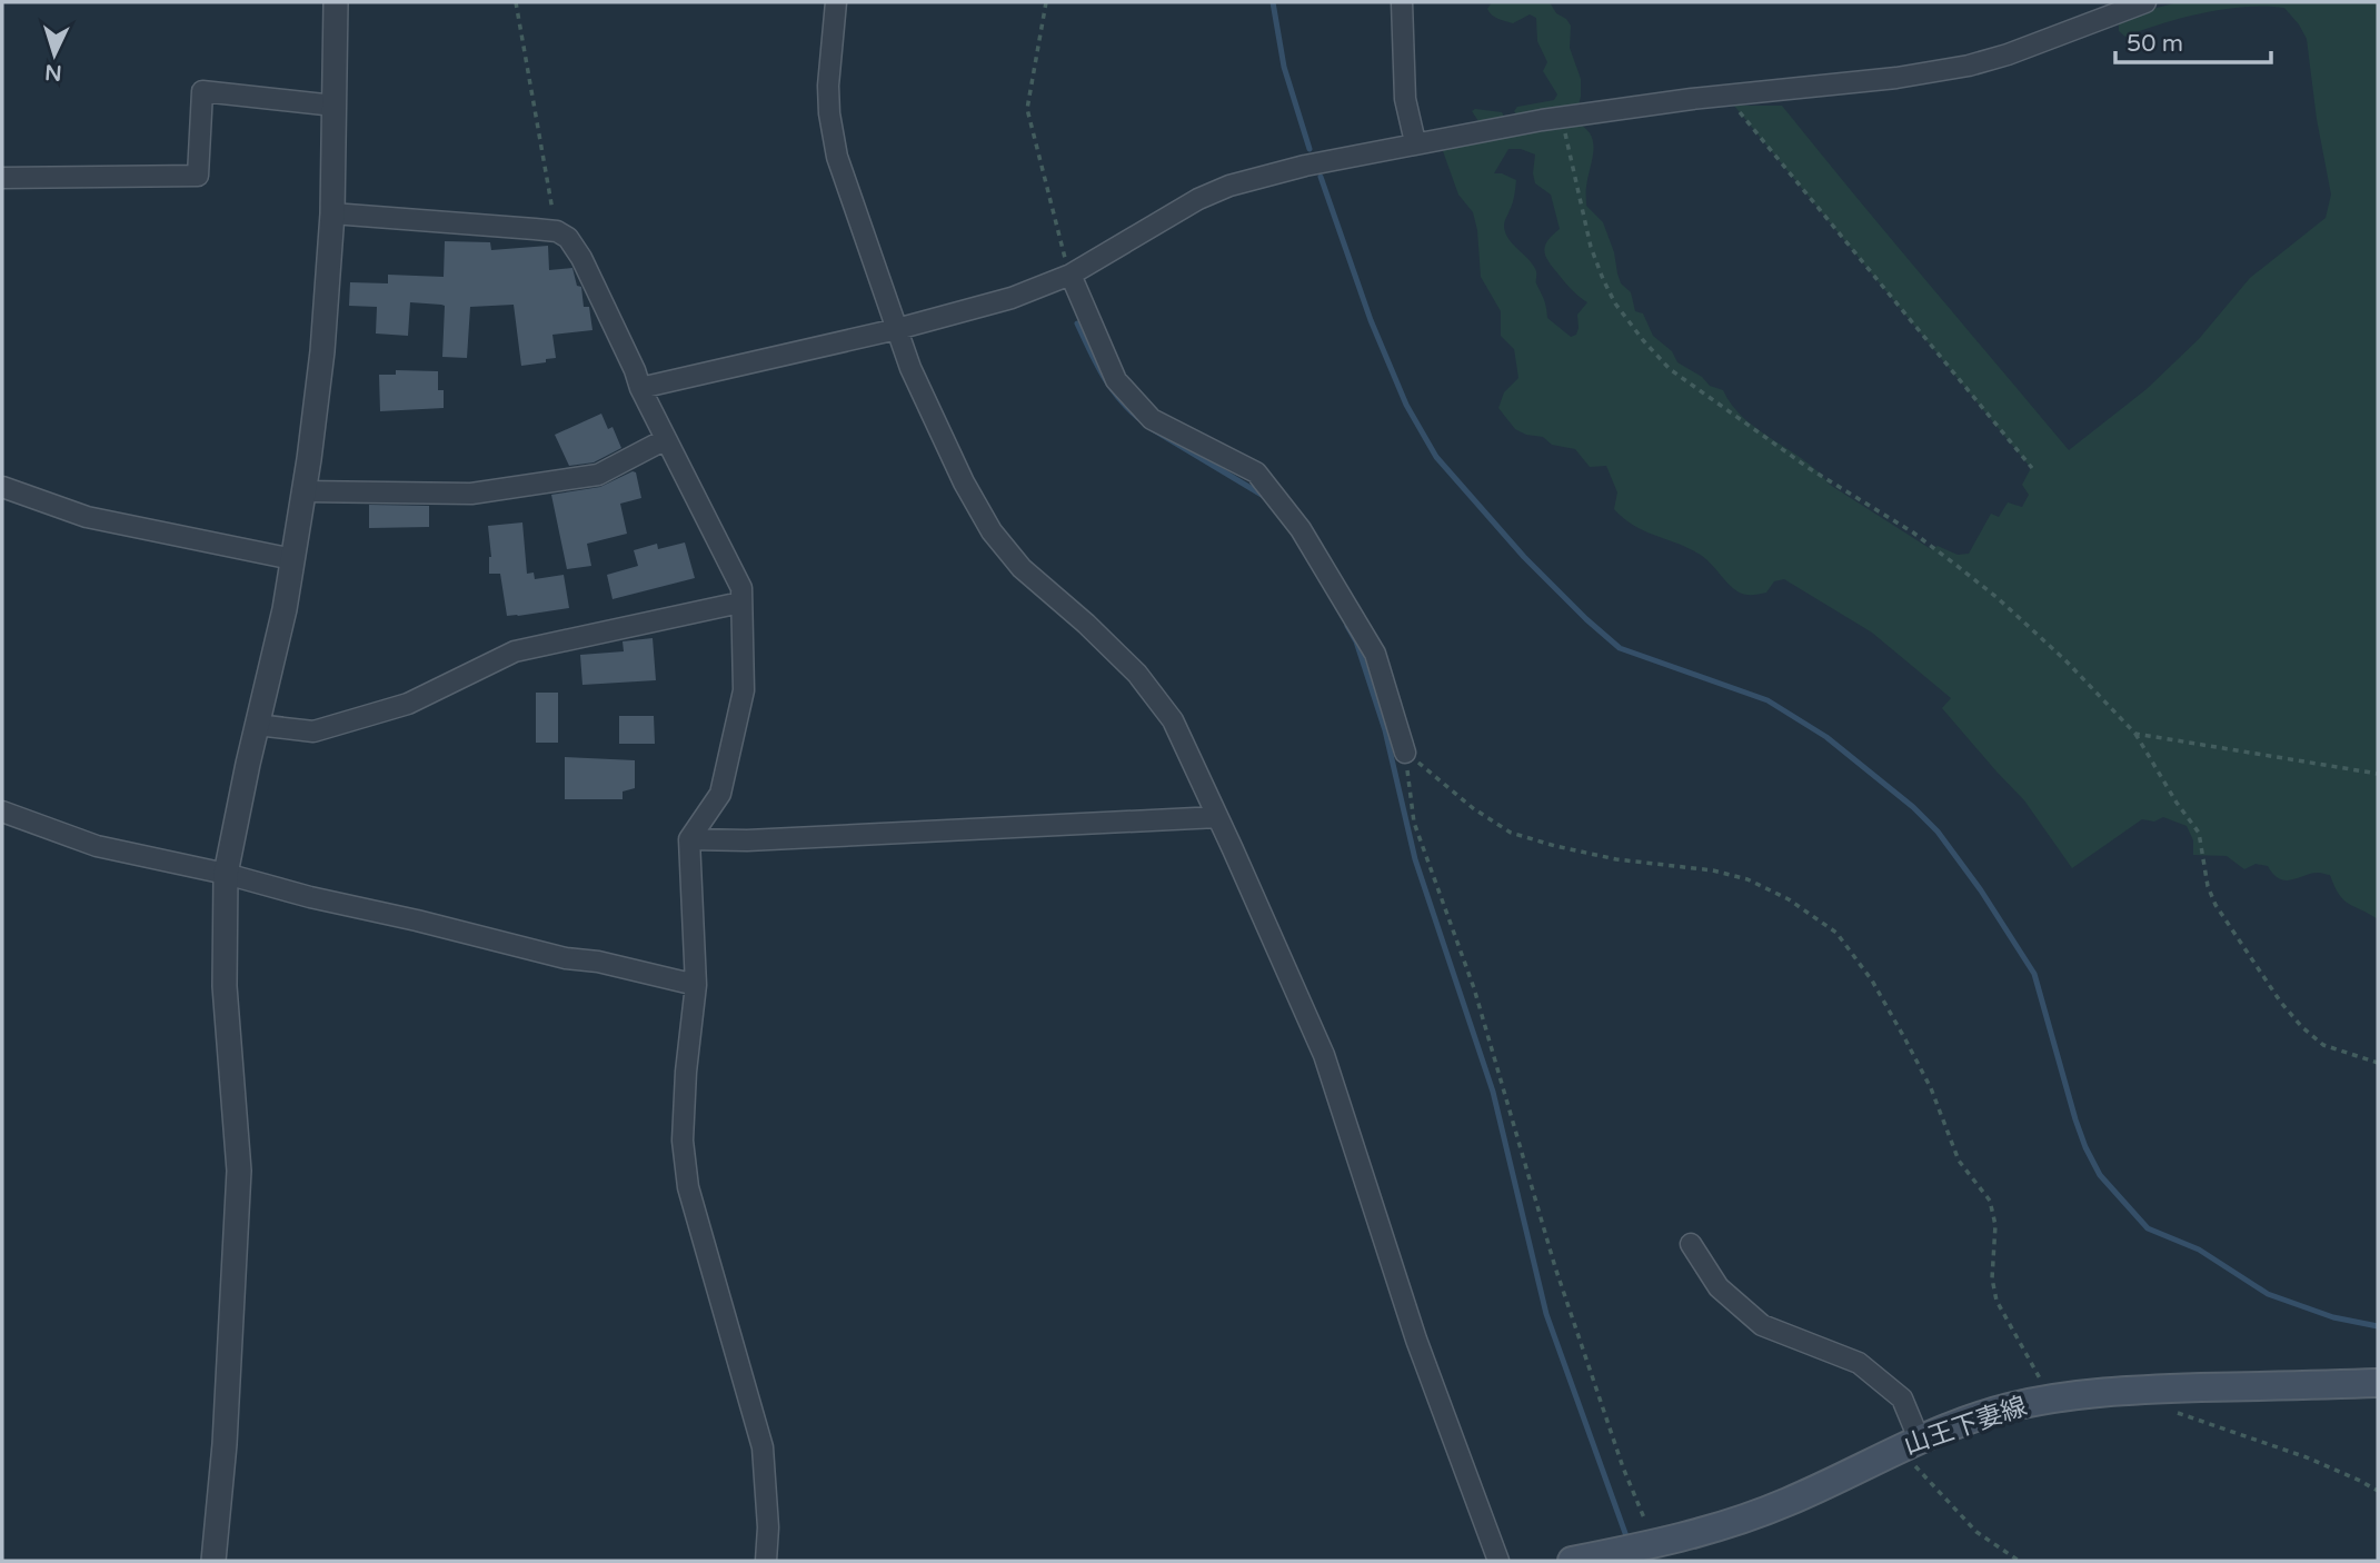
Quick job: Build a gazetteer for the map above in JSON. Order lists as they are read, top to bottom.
{
  "streets": {
    "main road": ["山王下妻線"]
  },
  "scale_bar": "50 m",
  "north": "bottom"
}
